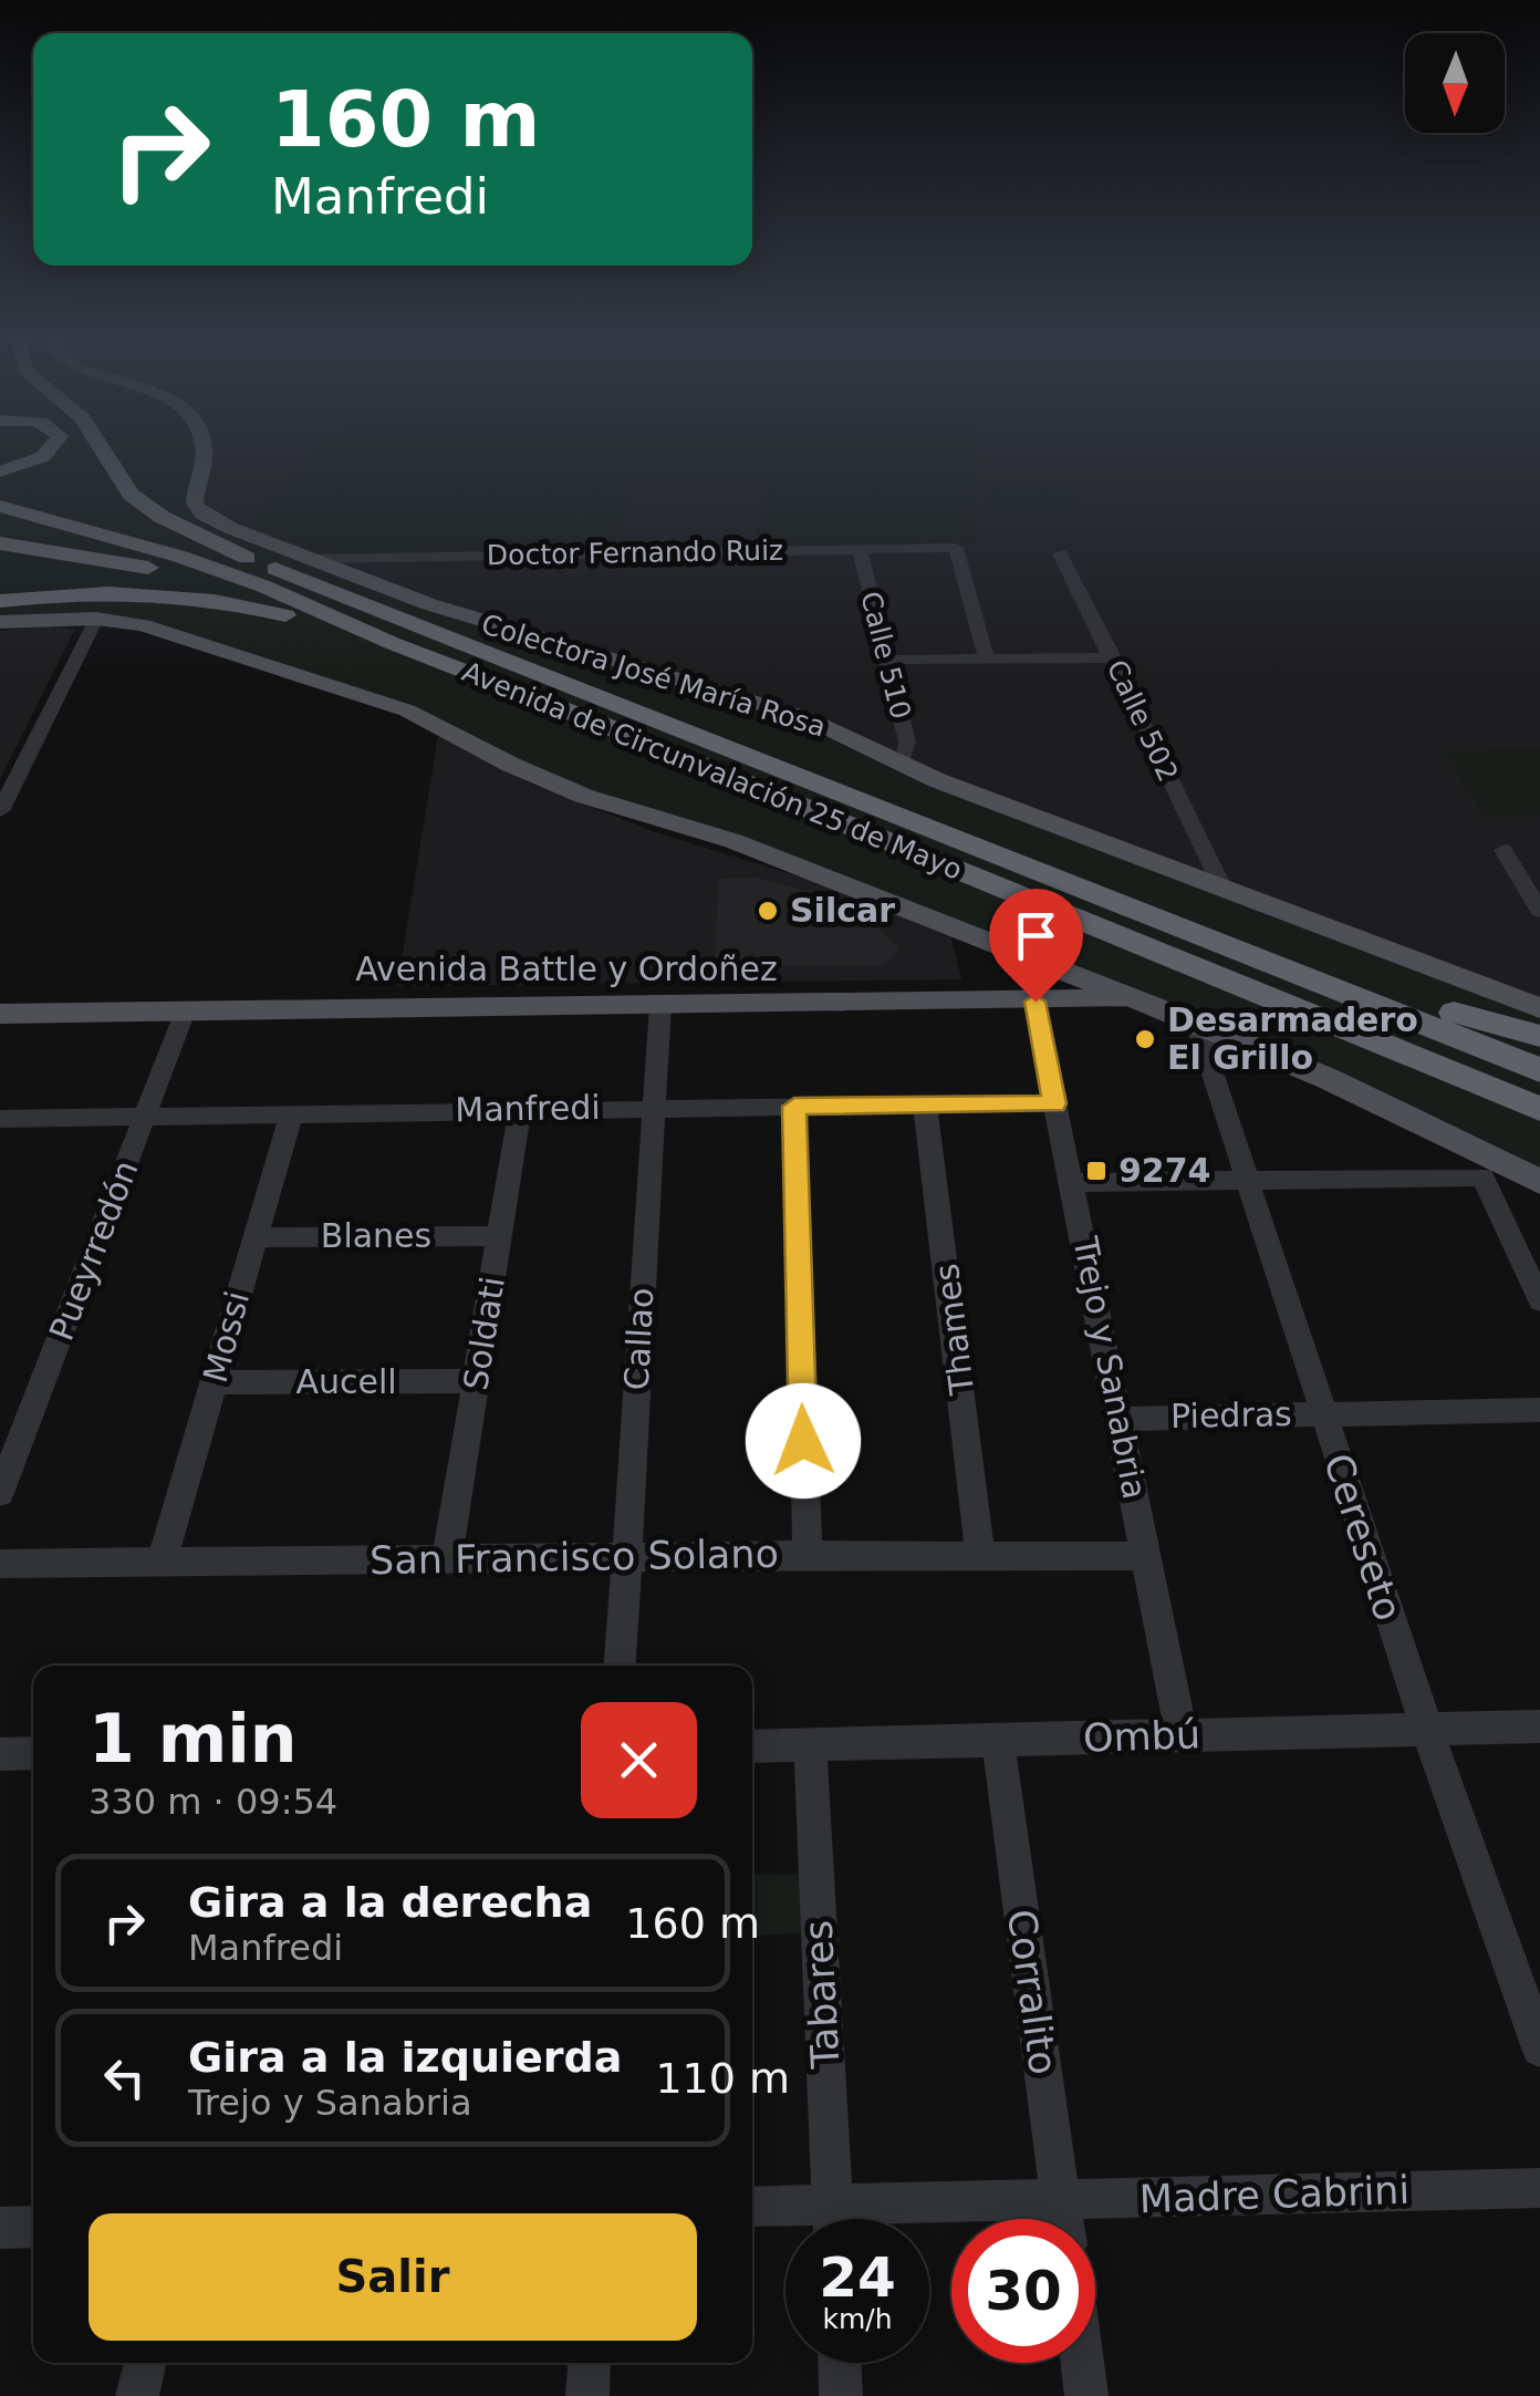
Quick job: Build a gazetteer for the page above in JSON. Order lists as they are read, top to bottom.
{
  "streets": {
    "highway": ["Avenida de Circunvalación 25 de Mayo"],
    "main road": ["Colectora José María Rosa", "Avenida Battle y Ordoñez"],
    "street": [
      "Doctor Fernando Ruiz",
      "Calle 510",
      "Calle 502",
      "Manfredi",
      "Blanes",
      "Pueyrredón",
      "Thames",
      "Soldati",
      "Mossi",
      "Callao",
      "Trejo y Sanabria",
      "Aucell",
      "Piedras",
      "Cereseto",
      "San Francisco Solano",
      "Ombú",
      "Corralito",
      "Tabares",
      "Madre Cabrini"
    ]
  },
  "crossings": [
    ["Doctor Fernando Ruiz", "Calle 510"],
    ["Doctor Fernando Ruiz", "Colectora José María Rosa"],
    ["Calle 510", "Colectora José María Rosa"],
    ["Colectora José María Rosa", "Calle 502"],
    ["Avenida Battle y Ordoñez", "Pueyrredón"],
    ["Avenida Battle y Ordoñez", "Callao"],
    ["Avenida Battle y Ordoñez", "Trejo y Sanabria"],
    ["Manfredi", "Pueyrredón"],
    ["Manfredi", "Thames"],
    ["Manfredi", "Soldati"],
    ["Manfredi", "Mossi"],
    ["Manfredi", "Callao"],
    ["Manfredi", "Trejo y Sanabria"],
    ["Blanes", "Soldati"],
    ["Blanes", "Mossi"],
    ["Thames", "San Francisco Solano"],
    ["Soldati", "Aucell"],
    ["Soldati", "San Francisco Solano"],
    ["Mossi", "Aucell"],
    ["Mossi", "San Francisco Solano"],
    ["Callao", "San Francisco Solano"],
    ["Trejo y Sanabria", "Piedras"],
    ["Trejo y Sanabria", "San Francisco Solano"],
    ["Trejo y Sanabria", "Ombú"],
    ["Piedras", "Cereseto"],
    ["Cereseto", "Ombú"],
    ["Ombú", "Corralito"],
    ["Ombú", "Tabares"],
    ["Corralito", "Madre Cabrini"]
  ],
  "places": {
    "other": ["Silcar", "Desarmadero El Grillo"],
    "transit": ["9274"]
  },
  "north": "bottom",
  "page": {
    "turn": ["160 m", "Manfredi"],
    "heading": ["1 min", "330 m · 09:54"],
    "list": [
      {
        "name": "Gira a la derecha",
        "note": "Manfredi",
        "value": "160 m"
      },
      {
        "name": "Gira a la izquierda",
        "note": "Trejo y Sanabria",
        "value": "110 m"
      }
    ],
    "buttons": "Salir",
    "speed": "24 km/h",
    "limit": "30"
  }
}
